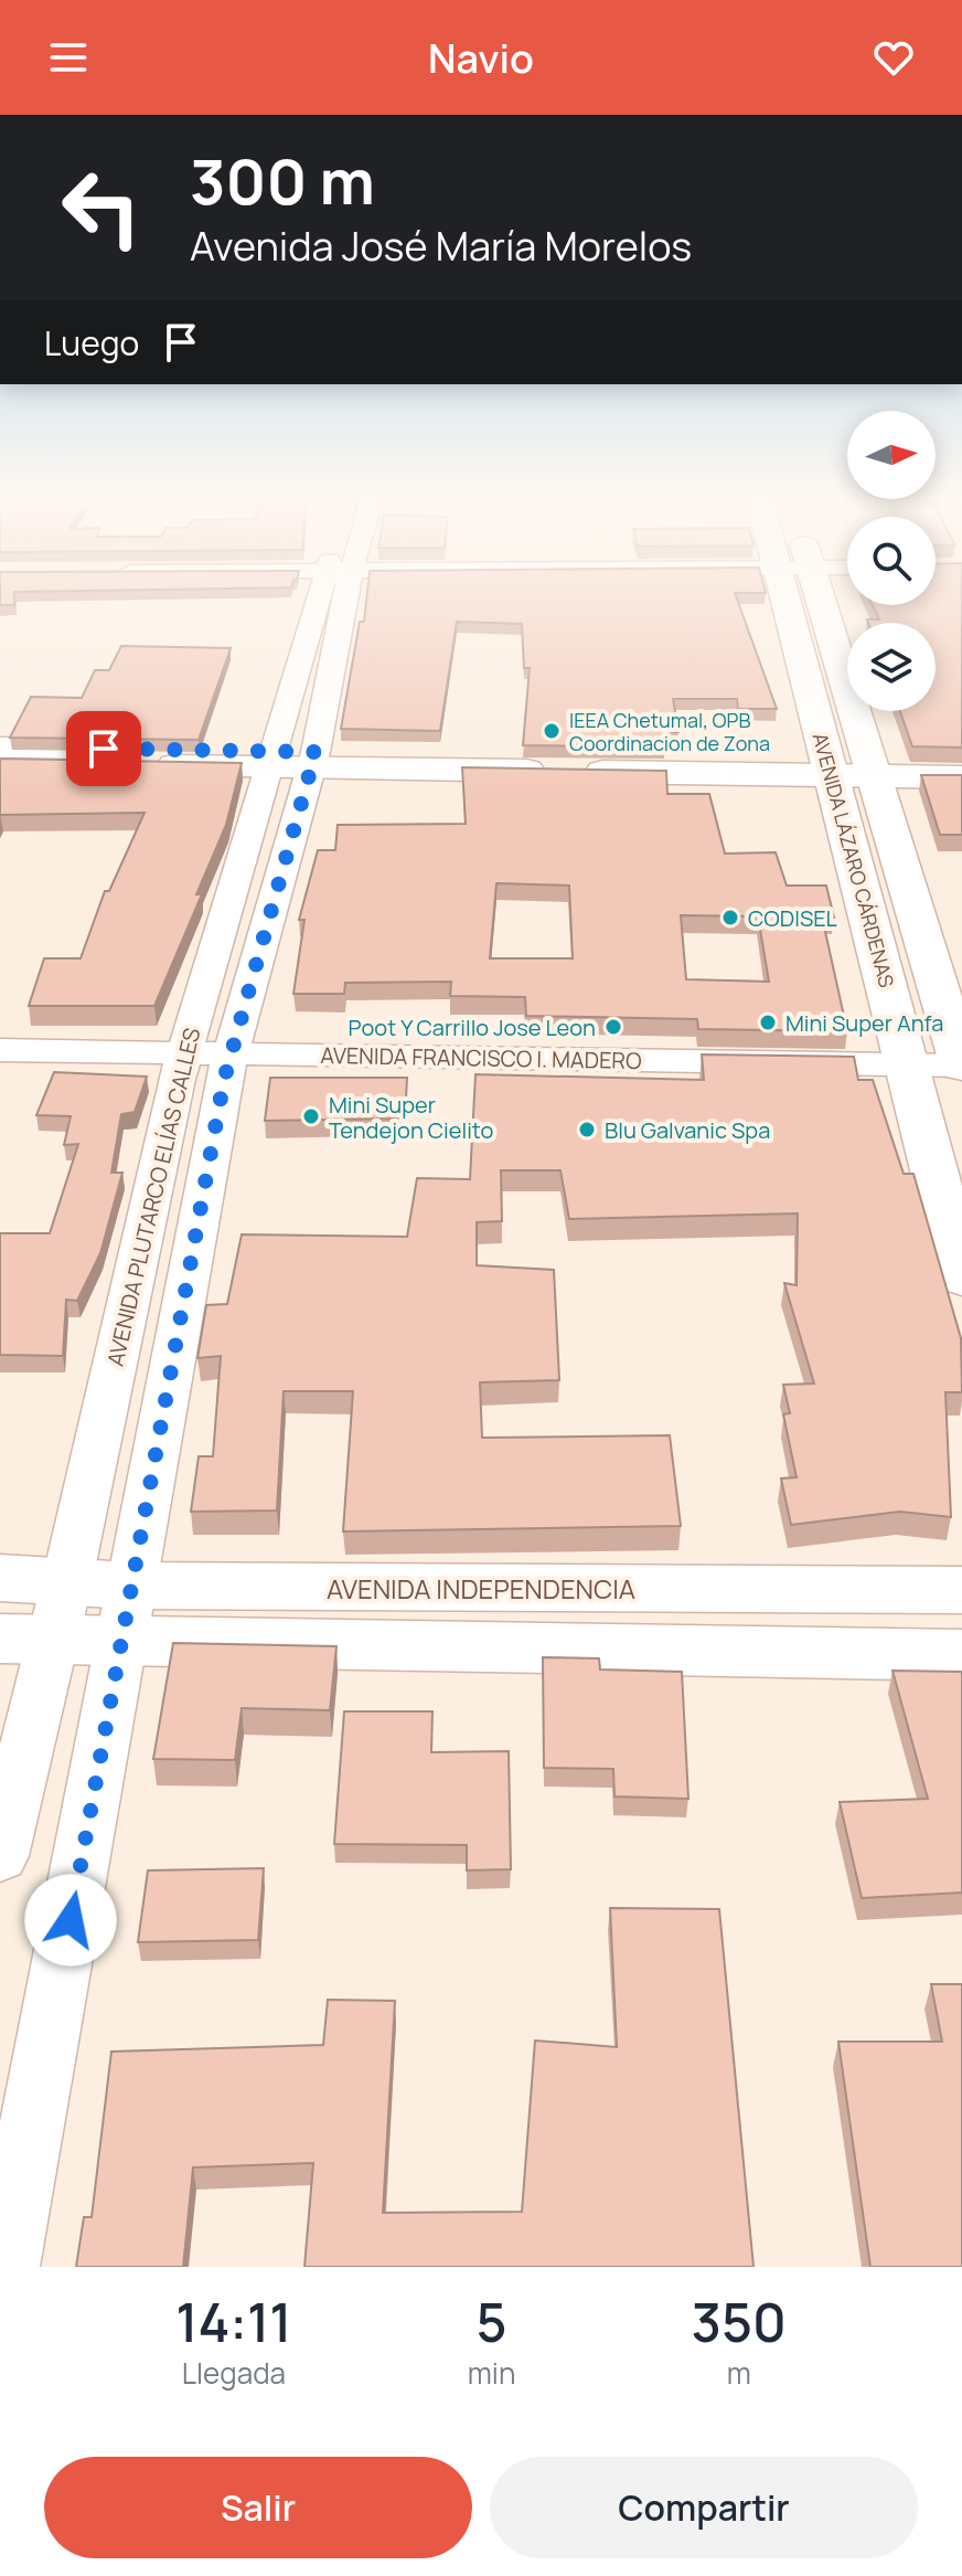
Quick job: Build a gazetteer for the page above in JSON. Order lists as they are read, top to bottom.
{
  "streets": {
    "main road": ["AVENIDA LÁZARO CÁRDENAS", "AVENIDA INDEPENDENCIA"],
    "street": ["AVENIDA FRANCISCO I. MADERO", "AVENIDA PLUTARCO ELÍAS CALLES"]
  },
  "crossings": [
    ["AVENIDA LÁZARO CÁRDENAS", "AVENIDA FRANCISCO I. MADERO"],
    ["AVENIDA FRANCISCO I. MADERO", "AVENIDA PLUTARCO ELÍAS CALLES"],
    ["AVENIDA PLUTARCO ELÍAS CALLES", "AVENIDA INDEPENDENCIA"]
  ],
  "places": [
    "IEEA Chetumal, OPB Coordinacion de Zona",
    "CODISEL",
    "Mini Super Anfa",
    "Poot Y Carrillo Jose Leon",
    "Mini Super Tendejon Cielito",
    "Blu Galvanic Spa"
  ],
  "north": "right",
  "page": {
    "header": "Navio",
    "turn": ["300 m", "Avenida José María Morelos"],
    "then": "Luego",
    "eta": [
      "14:11",
      "Llegada",
      "5",
      "min",
      "350",
      "m"
    ],
    "buttons": ["Salir", "Compartir"]
  }
}
